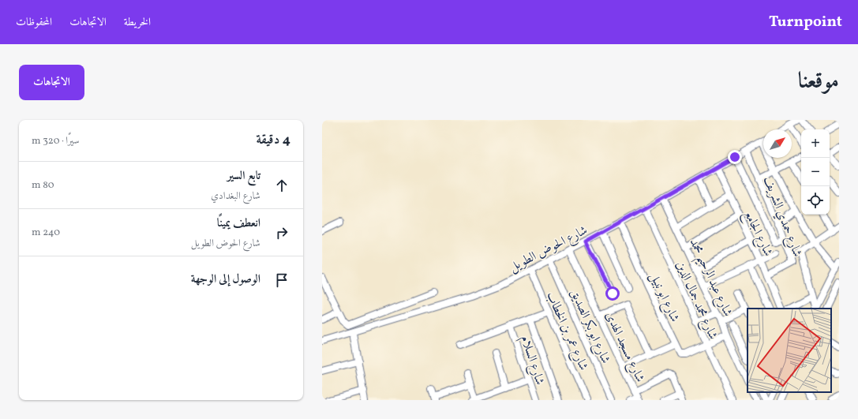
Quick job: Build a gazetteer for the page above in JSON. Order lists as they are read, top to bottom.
{
  "streets": {
    "street": [
      "شارع حمدي الشريف",
      "شارع الجامع",
      "شارع الحوض الطويل",
      "شارع عبد الرحيم محمد",
      "شارع ابو نبيل",
      "شارع محمد جمال الدين",
      "شارع ابو بكر الصديق",
      "شارع عمر بن الخطاب",
      "شارع مسجد الهدى",
      "شارع السلام"
    ]
  },
  "crossings": [
    ["شارع حمدي الشريف", "شارع الجامع"],
    ["شارع حمدي الشريف", "شارع الحوض الطويل"],
    ["شارع الجامع", "شارع الحوض الطويل"],
    ["شارع الحوض الطويل", "شارع عبد الرحيم محمد"],
    ["شارع الحوض الطويل", "شارع ابو نبيل"],
    ["شارع الحوض الطويل", "شارع محمد جمال الدين"],
    ["شارع الحوض الطويل", "شارع ابو بكر الصديق"],
    ["شارع الحوض الطويل", "شارع عمر بن الخطاب"],
    ["شارع الحوض الطويل", "شارع مسجد الهدى"],
    ["شارع ابو نبيل", "شارع محمد جمال الدين"]
  ],
  "north": "top right",
  "page": {
    "header": "Turnpoint",
    "nav": ["الخريطة", "الاتجاهات", "المحفوظات"],
    "title": "موقعنا",
    "buttons": "الاتجاهات",
    "heading": ["4 دقيقة", "سيرًا · 320 m"],
    "map_buttons": ["+", "−"],
    "list": [
      ["تابع السير", "شارع البغدادي", "80 m"],
      ["انعطف يمينًا", "شارع الحوض الطويل", "240 m"],
      "الوصول إلى الوجهة"
    ]
  }
}
